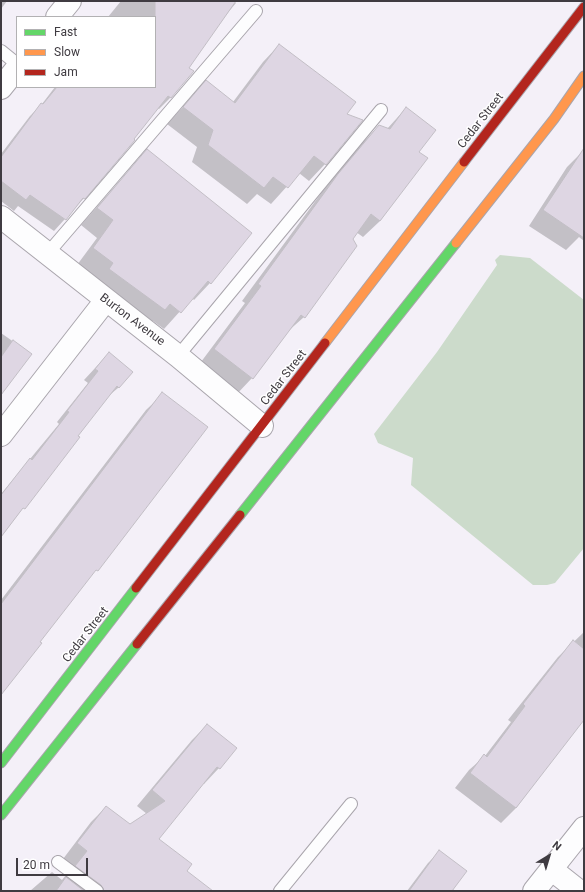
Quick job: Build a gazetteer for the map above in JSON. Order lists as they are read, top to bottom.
{
  "streets": {
    "main road": ["Cedar Street"],
    "street": ["Burton Avenue"]
  },
  "crossings": [
    ["Cedar Street", "Burton Avenue"]
  ],
  "legend": ["Fast", "Slow", "Jam"],
  "scale_bar": "20 m",
  "north": "top right"
}
